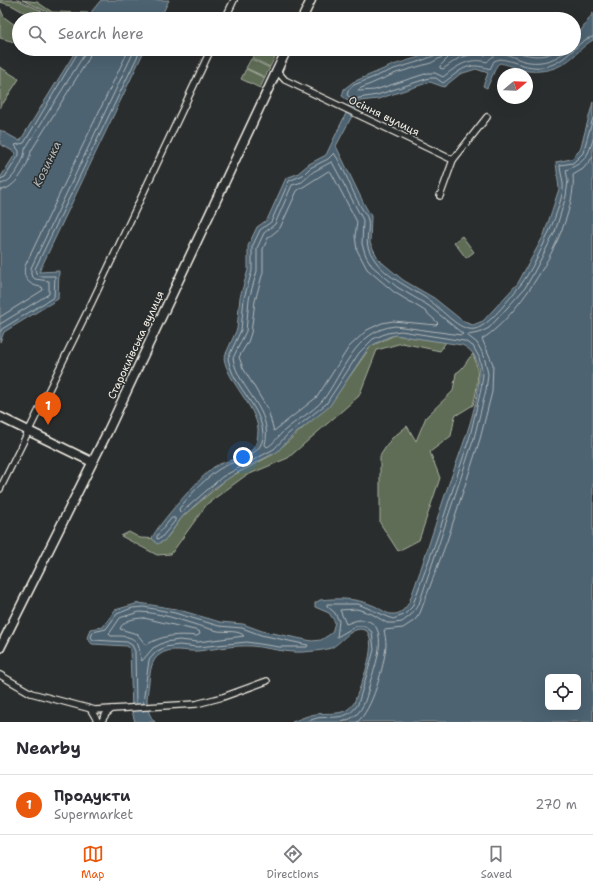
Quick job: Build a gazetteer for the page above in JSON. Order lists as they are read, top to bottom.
{
  "streets": {
    "street": ["Осіння вулиця", "Старокиївська вулиця"]
  },
  "crossings": [
    ["Осіння вулиця", "Старокиївська вулиця"]
  ],
  "water": ["Козинка"],
  "north": "right",
  "page": {
    "search": "Search here",
    "pins": "1",
    "heading": "Nearby",
    "list": [
      {
        "mark": "1",
        "name": "Продукти",
        "note": "Supermarket",
        "value": "270 m"
      }
    ],
    "nav": ["Map", "Directions", "Saved"]
  }
}
